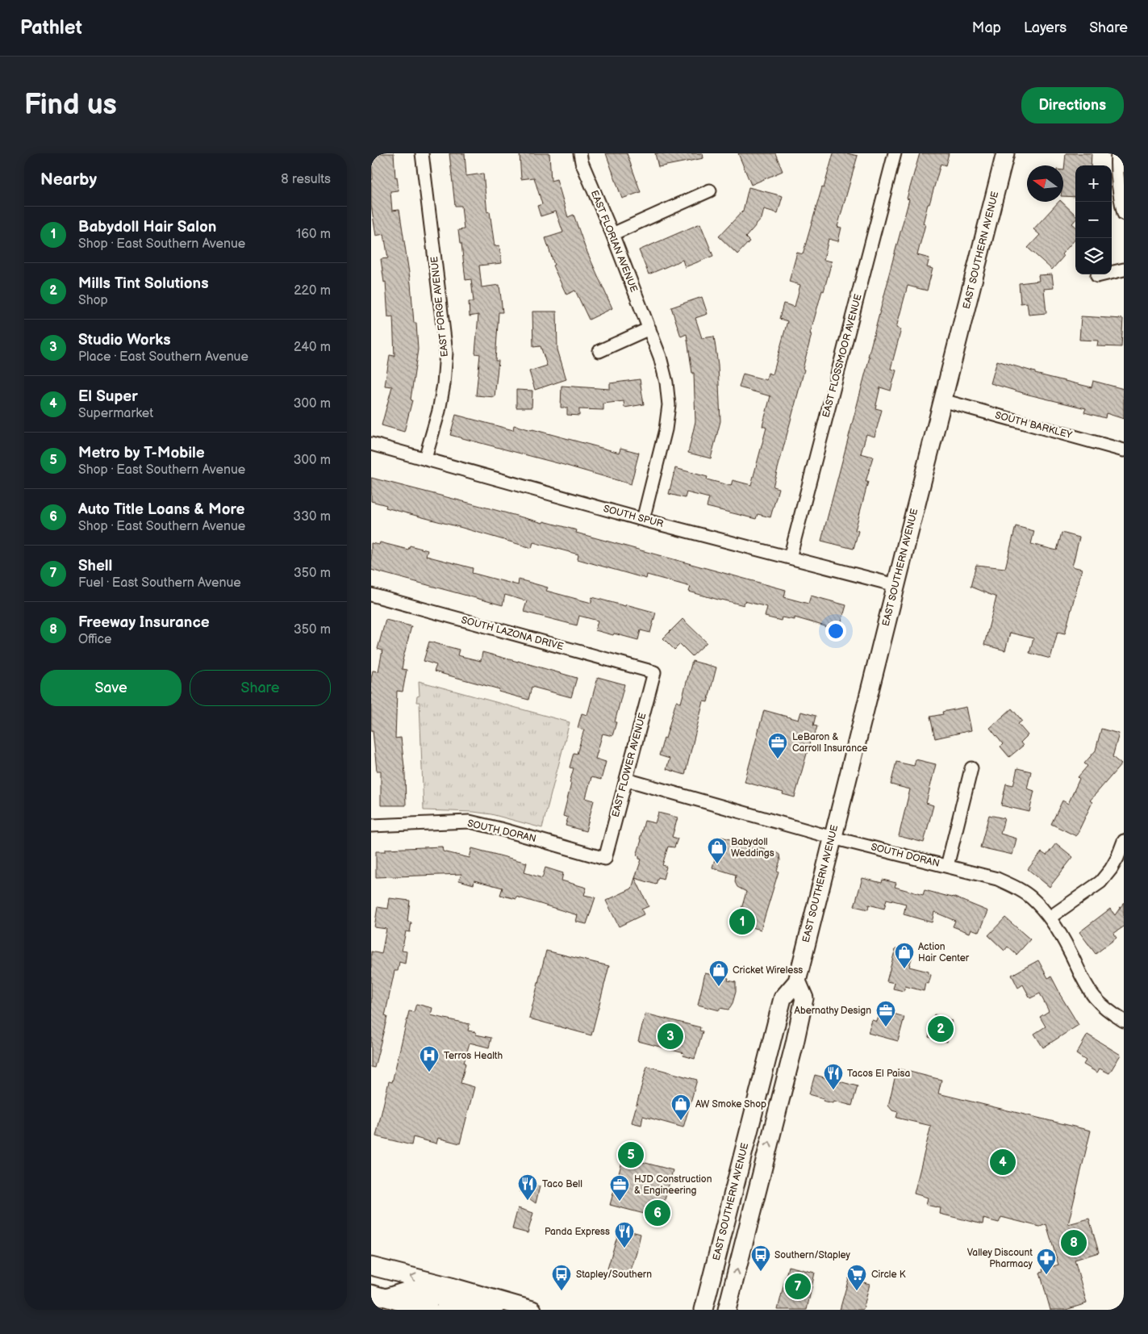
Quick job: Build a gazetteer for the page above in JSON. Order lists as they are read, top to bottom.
{
  "streets": {
    "main road": ["EAST SOUTHERN AVENUE"],
    "street": [
      "EAST FLORIAN AVENUE",
      "EAST FORGE AVENUE",
      "EAST FLOSSMOOR AVENUE",
      "SOUTH BARKLEY",
      "SOUTH SPUR",
      "SOUTH LAZONA DRIVE",
      "EAST FLOWER AVENUE",
      "SOUTH DORAN"
    ]
  },
  "crossings": [
    ["EAST FLORIAN AVENUE", "SOUTH SPUR"],
    ["EAST SOUTHERN AVENUE", "SOUTH BARKLEY"],
    ["EAST SOUTHERN AVENUE", "SOUTH SPUR"],
    ["EAST SOUTHERN AVENUE", "SOUTH DORAN"],
    ["EAST FORGE AVENUE", "SOUTH SPUR"],
    ["EAST FLOSSMOOR AVENUE", "SOUTH SPUR"],
    ["SOUTH LAZONA DRIVE", "EAST FLOWER AVENUE"],
    ["EAST FLOWER AVENUE", "SOUTH DORAN"]
  ],
  "places": {
    "office": ["LeBaron & Carroll Insurance", "Abernathy Design", "HJD Construction & Engineering"],
    "shop": [
      "Babydoll Weddings",
      "Action Hair Center",
      "Cricket Wireless",
      "AW Smoke Shop"
    ],
    "hospital": ["Terros Health"],
    "restaurant": ["Tacos El Paisa", "Taco Bell", "Panda Express"],
    "bus stop": ["Southern/Stapley", "Stapley/Southern"],
    "pharmacy": ["Valley Discount Pharmacy"],
    "supermarket": ["Circle K"]
  },
  "north": "left",
  "page": {
    "header": "Pathlet",
    "nav": ["Map", "Layers", "Share"],
    "buttons": [
      "Directions",
      ["Save", "Share"]
    ],
    "title": "Find us",
    "heading": ["Nearby", "8 results"],
    "map_buttons": ["+", "−"],
    "list": [
      {
        "mark": "1",
        "name": "Babydoll Hair Salon",
        "note": "Shop · East Southern Avenue",
        "value": "160 m"
      },
      {
        "mark": "2",
        "name": "Mills Tint Solutions",
        "note": "Shop",
        "value": "220 m"
      },
      {
        "mark": "3",
        "name": "Studio Works",
        "note": "Place · East Southern Avenue",
        "value": "240 m"
      },
      {
        "mark": "4",
        "name": "El Super",
        "note": "Supermarket",
        "value": "300 m"
      },
      {
        "mark": "5",
        "name": "Metro by T-Mobile",
        "note": "Shop · East Southern Avenue",
        "value": "300 m"
      },
      {
        "mark": "6",
        "name": "Auto Title Loans & More",
        "note": "Shop · East Southern Avenue",
        "value": "330 m"
      },
      {
        "mark": "7",
        "name": "Shell",
        "note": "Fuel · East Southern Avenue",
        "value": "350 m"
      },
      {
        "mark": "8",
        "name": "Freeway Insurance",
        "note": "Office",
        "value": "350 m"
      }
    ],
    "pins": [
      "1",
      "2",
      "3",
      "5",
      "4",
      "6",
      "8",
      "7"
    ]
  }
}
